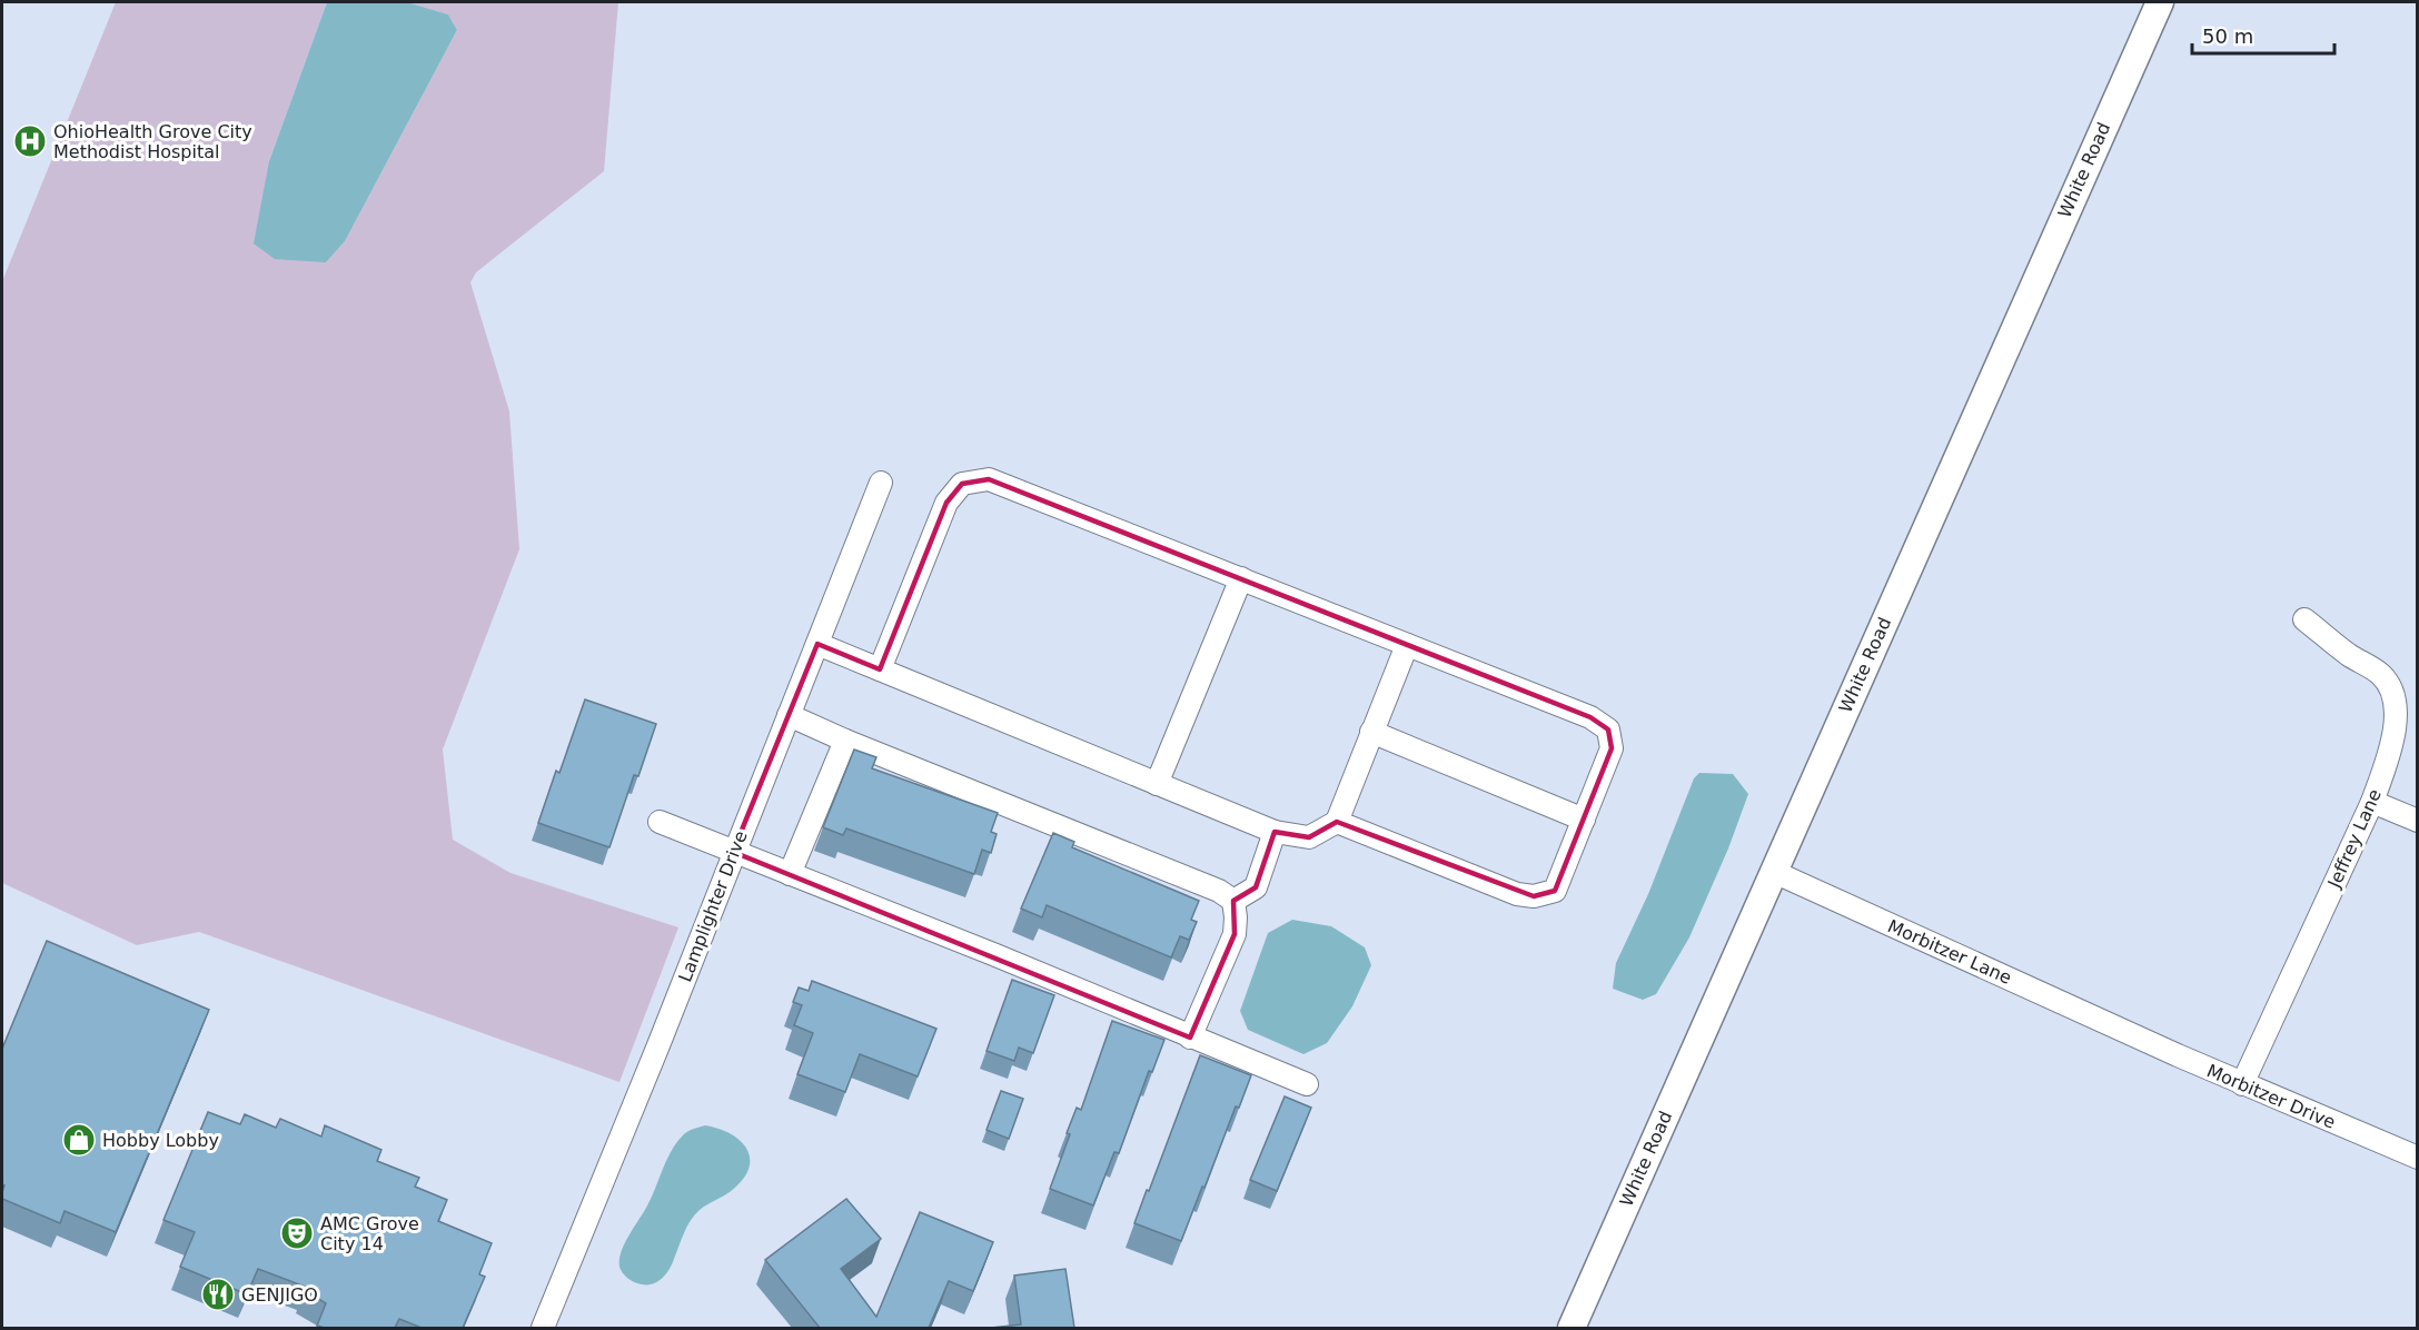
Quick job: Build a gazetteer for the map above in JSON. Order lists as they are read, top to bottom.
{
  "streets": {
    "street": [
      "White Road",
      "Jeffrey Lane",
      "Lamplighter Drive",
      "Morbitzer Lane",
      "Morbitzer Drive"
    ]
  },
  "crossings": [
    ["White Road", "Morbitzer Lane"],
    ["Jeffrey Lane", "Morbitzer Drive"],
    ["Morbitzer Lane", "Morbitzer Drive"]
  ],
  "places": {
    "hospital": ["OhioHealth Grove City Methodist Hospital"],
    "shop": ["Hobby Lobby"],
    "theatre": ["AMC Grove City 14"],
    "restaurant": ["GENJIGO"]
  },
  "scale_bar": "50 m"
}
